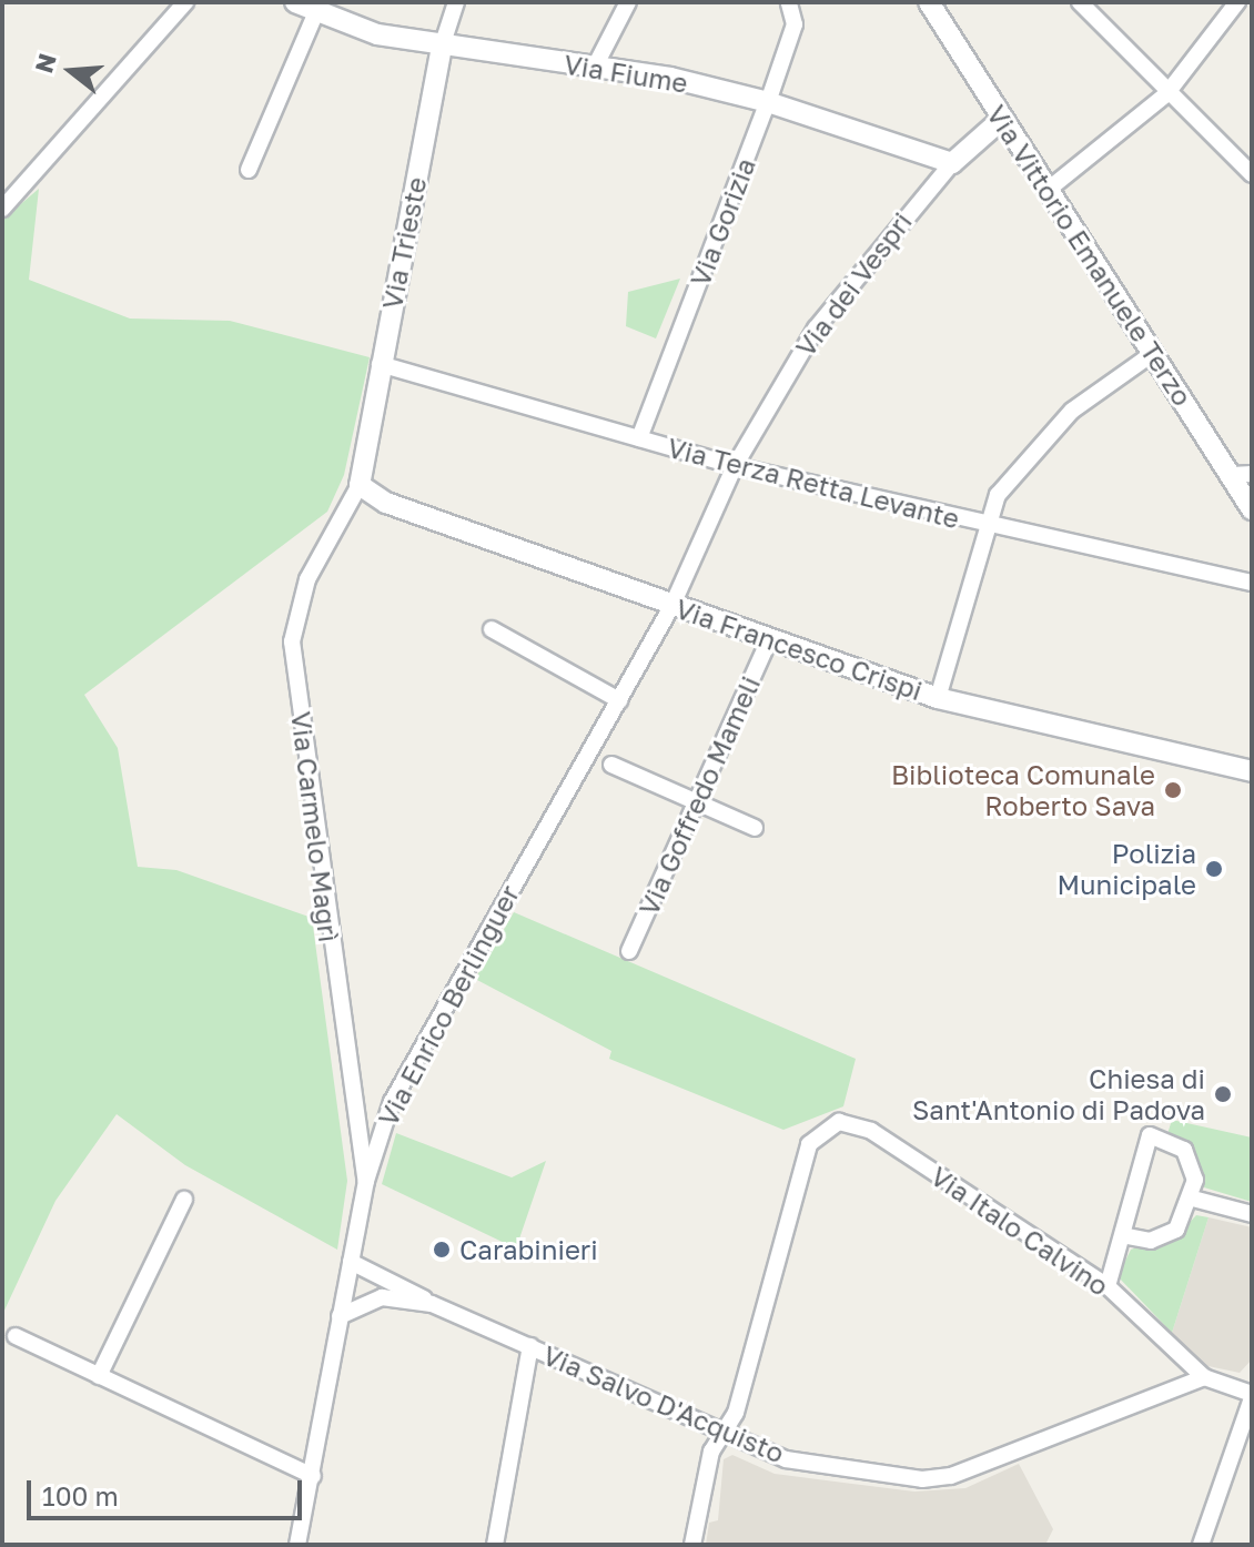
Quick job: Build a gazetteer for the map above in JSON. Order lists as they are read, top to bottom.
{
  "streets": {
    "street": [
      "Via Fiume",
      "Via Gorizia",
      "Via Trieste",
      "Via Vittorio Emanuele Terzo",
      "Via dei Vespri",
      "Via Terza Retta Levante",
      "Via Francesco Crispi",
      "Via Goffredo Mameli",
      "Via Carmelo Magrì",
      "Via Enrico Berlinguer",
      "Via Italo Calvino",
      "Via Salvo D'Acquisto"
    ]
  },
  "crossings": [
    ["Via Fiume", "Via Gorizia"],
    ["Via Fiume", "Via Trieste"],
    ["Via Fiume", "Via dei Vespri"],
    ["Via Gorizia", "Via Terza Retta Levante"],
    ["Via Trieste", "Via Terza Retta Levante"],
    ["Via Trieste", "Via Francesco Crispi"],
    ["Via Trieste", "Via Carmelo Magrì"],
    ["Via dei Vespri", "Via Terza Retta Levante"],
    ["Via dei Vespri", "Via Francesco Crispi"],
    ["Via dei Vespri", "Via Enrico Berlinguer"],
    ["Via Francesco Crispi", "Via Goffredo Mameli"],
    ["Via Francesco Crispi", "Via Carmelo Magrì"],
    ["Via Francesco Crispi", "Via Enrico Berlinguer"],
    ["Via Carmelo Magrì", "Via Enrico Berlinguer"],
    ["Via Italo Calvino", "Via Salvo D'Acquisto"]
  ],
  "places": [
    "Biblioteca Comunale Roberto Sava",
    "Polizia Municipale",
    "Chiesa di Sant'Antonio di Padova",
    "Carabinieri"
  ],
  "scale_bar": "100 m",
  "north": "left"
}
